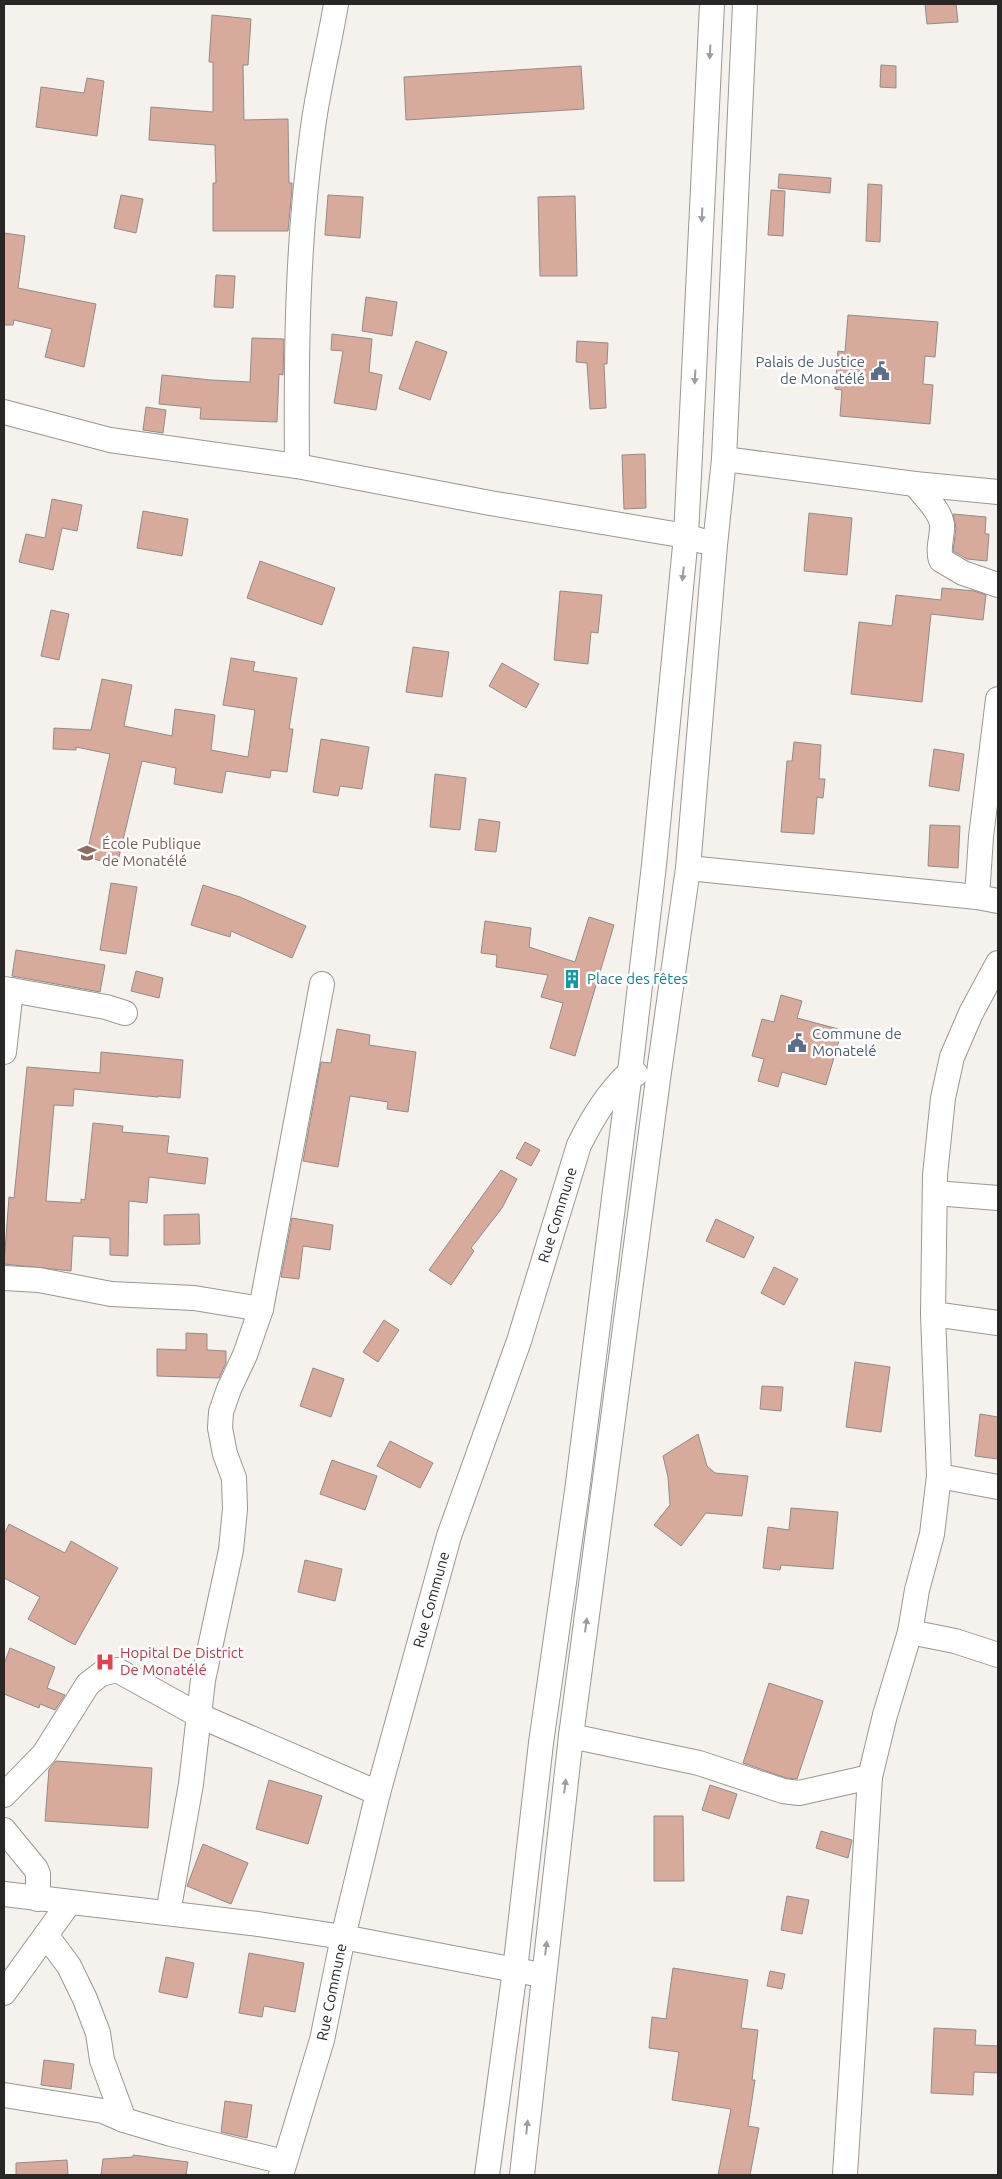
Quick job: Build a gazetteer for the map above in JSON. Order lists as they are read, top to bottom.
{
  "streets": {
    "street": ["Rue Commune"]
  },
  "places": {
    "public building": ["Palais de Justice de Monatélé", "Commune de Monatelé"],
    "school or university": ["École Publique de Monatélé"],
    "building": ["Place des fêtes"],
    "hospital": ["Hopital De District De Monatélé"]
  }
}
